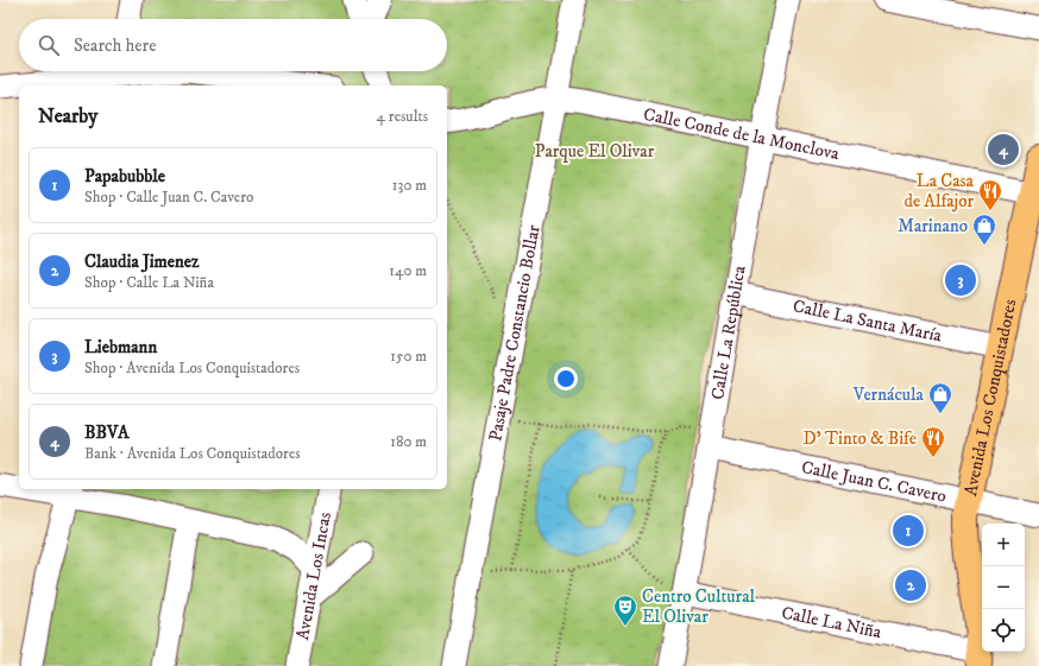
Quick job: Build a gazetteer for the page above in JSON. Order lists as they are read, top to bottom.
{
  "streets": {
    "main road": ["Avenida Los Conquistadores"],
    "street": [
      "Calle Conde de la Monclova",
      "Calle La Santa María",
      "Pasaje Padre Constancio Bollar",
      "Calle La República",
      "Calle Juan C. Cavero",
      "Avenida Los Incas",
      "Calle La Niña"
    ]
  },
  "crossings": [
    ["Calle Conde de la Monclova", "Pasaje Padre Constancio Bollar"],
    ["Calle Conde de la Monclova", "Calle La República"],
    ["Calle Conde de la Monclova", "Avenida Los Conquistadores"],
    ["Calle La Santa María", "Calle La República"],
    ["Calle La Santa María", "Avenida Los Conquistadores"],
    ["Calle La República", "Calle Juan C. Cavero"],
    ["Calle La República", "Calle La Niña"],
    ["Avenida Los Conquistadores", "Calle Juan C. Cavero"],
    ["Avenida Los Conquistadores", "Calle La Niña"]
  ],
  "parks": ["Parque El Olivar"],
  "places": {
    "restaurant": ["La Casa de Alfajor", "D' Tinto & Bife"],
    "shop": ["Marinano", "Vernácula"],
    "theatre": ["Centro Cultural El Olivar"]
  },
  "page": {
    "search": "Search here",
    "heading": ["Nearby", "4 results"],
    "pins": [
      "4",
      "3",
      "1",
      "2"
    ],
    "list": [
      {
        "mark": "1",
        "name": "Papabubble",
        "note": "Shop · Calle Juan C. Cavero",
        "value": "130 m"
      },
      {
        "mark": "2",
        "name": "Claudia Jimenez",
        "note": "Shop · Calle La Niña",
        "value": "140 m"
      },
      {
        "mark": "3",
        "name": "Liebmann",
        "note": "Shop · Avenida Los Conquistadores",
        "value": "150 m"
      },
      {
        "mark": "4",
        "name": "BBVA",
        "note": "Bank · Avenida Los Conquistadores",
        "value": "180 m"
      }
    ],
    "map_buttons": ["+", "−"]
  }
}
